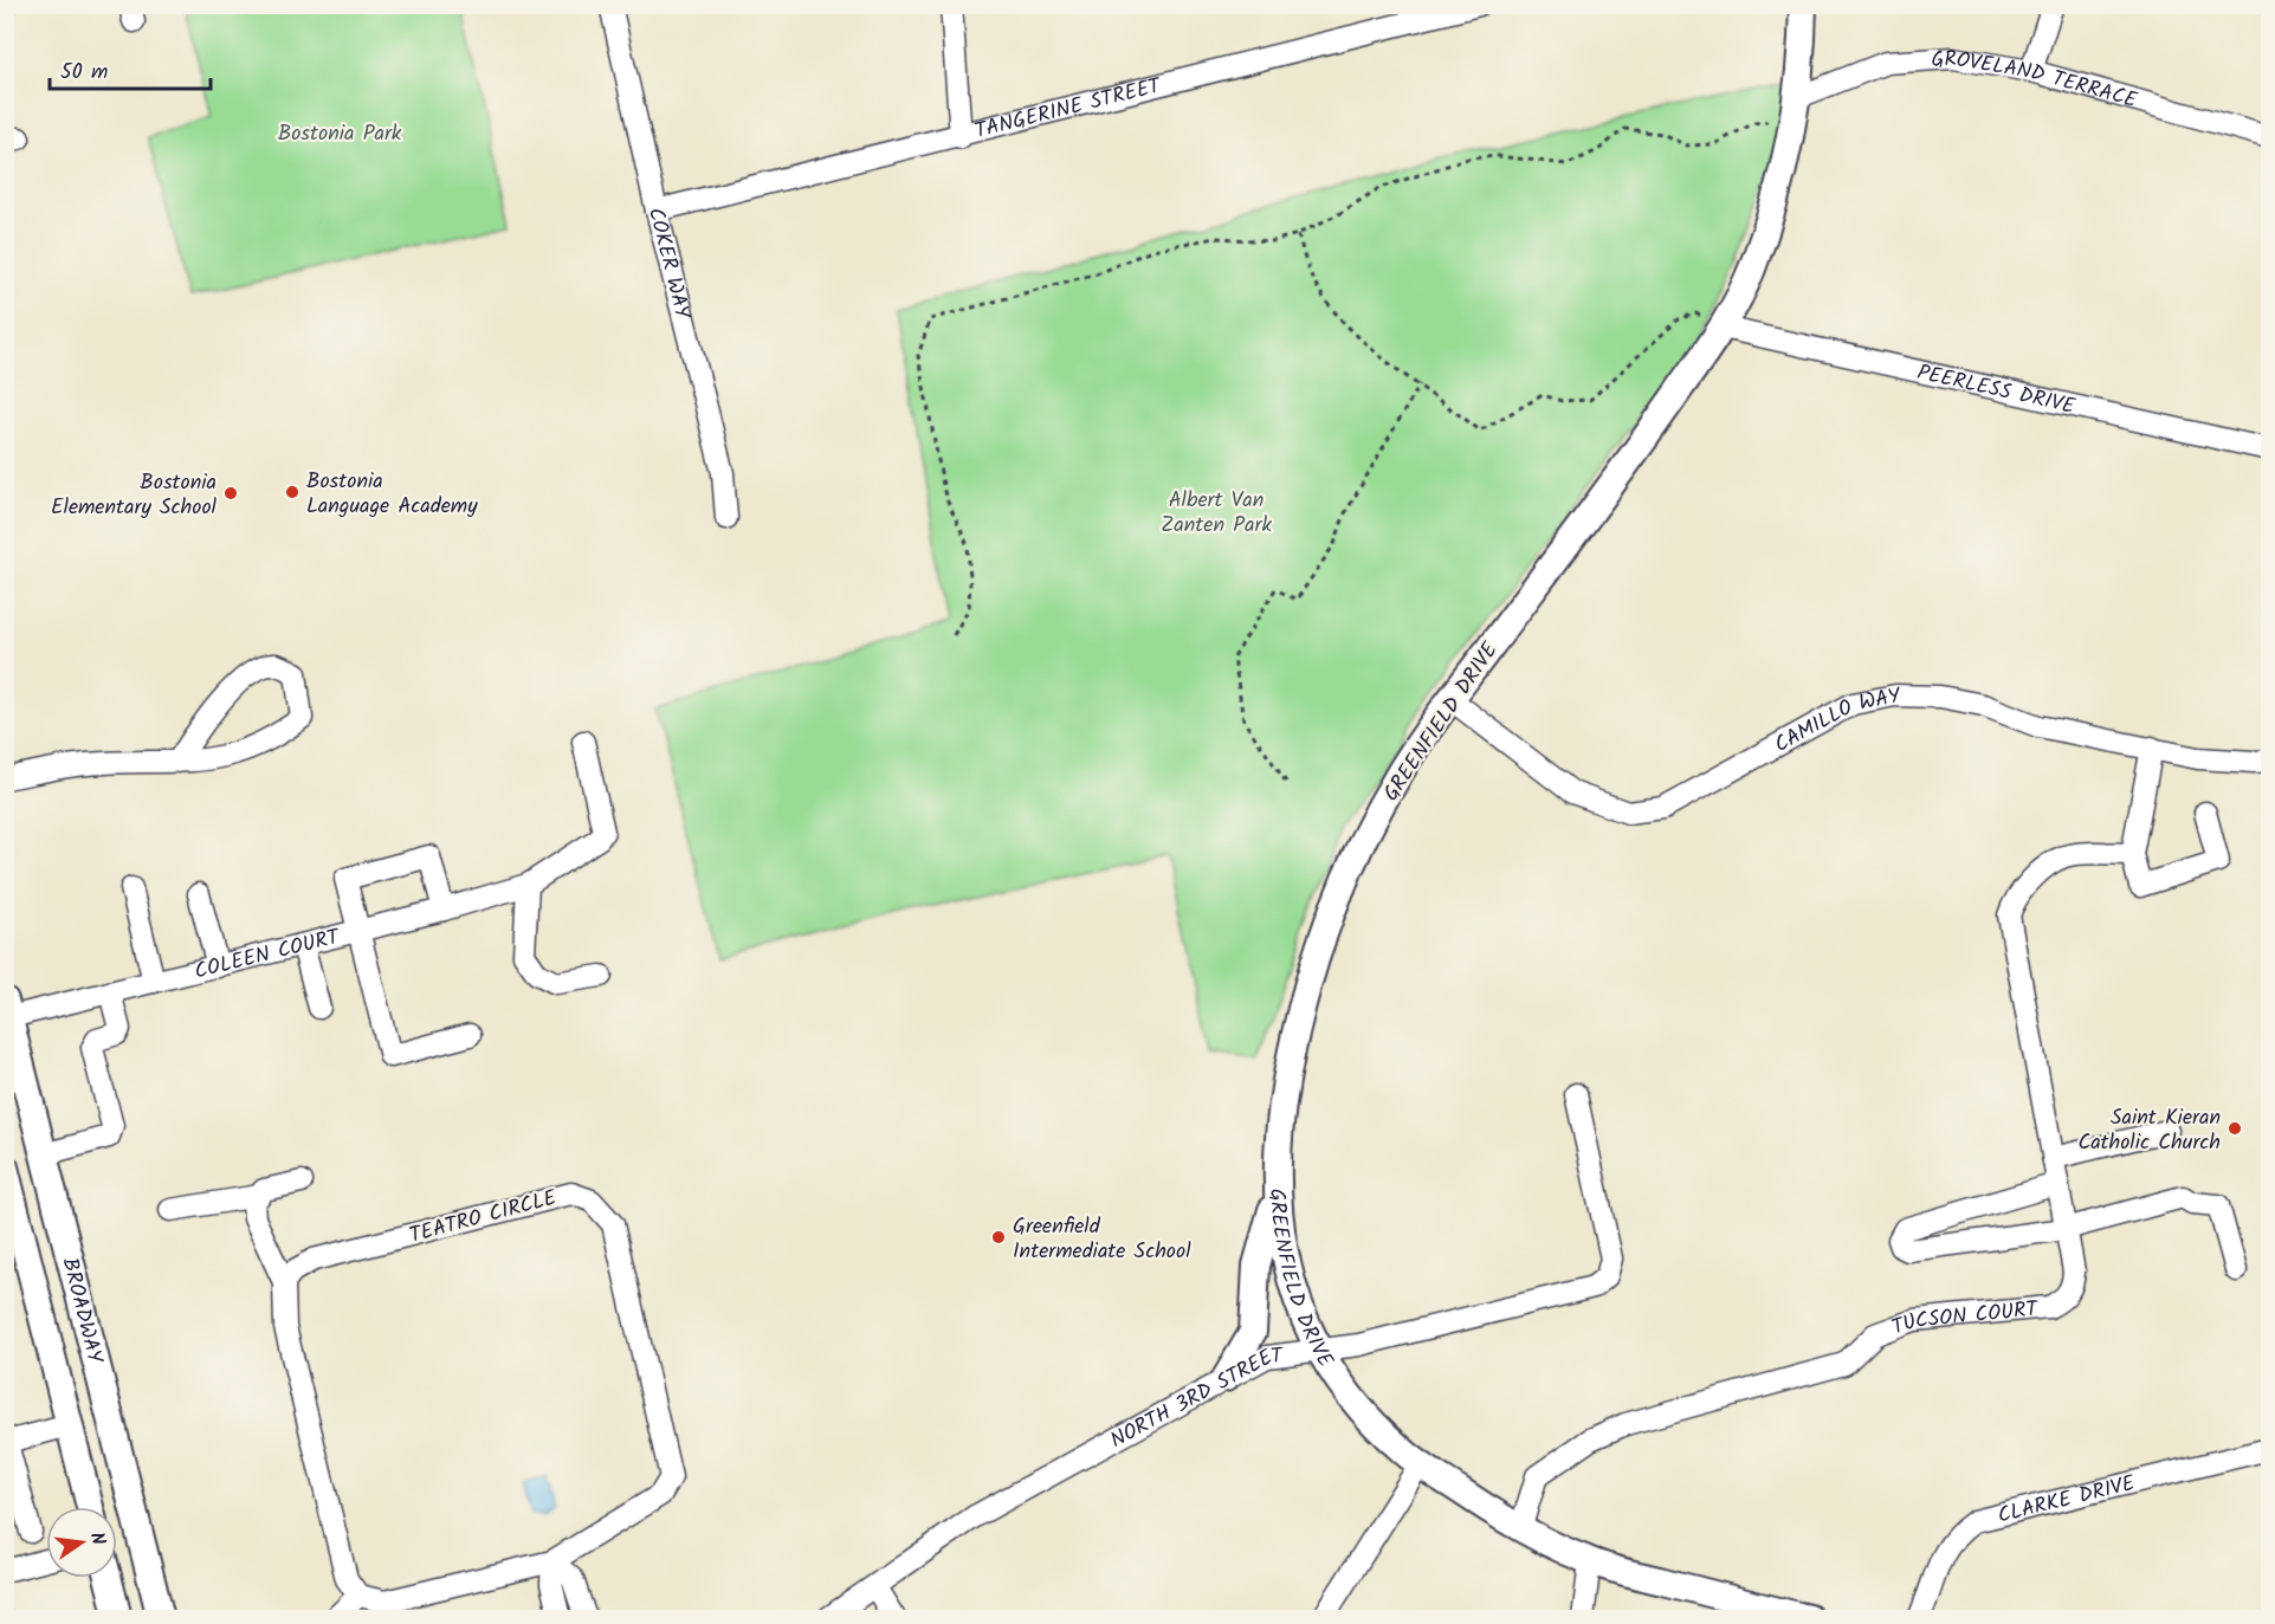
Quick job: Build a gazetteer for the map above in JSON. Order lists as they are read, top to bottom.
{
  "streets": {
    "main road": ["GREENFIELD DRIVE", "BROADWAY"],
    "street": [
      "GROVELAND TERRACE",
      "TANGERINE STREET",
      "COKER WAY",
      "PEERLESS DRIVE",
      "CAMILLO WAY",
      "COLEEN COURT",
      "TEATRO CIRCLE",
      "TUCSON COURT",
      "NORTH 3RD STREET",
      "CLARKE DRIVE"
    ]
  },
  "crossings": [
    ["GROVELAND TERRACE", "GREENFIELD DRIVE"],
    ["TANGERINE STREET", "COKER WAY"],
    ["PEERLESS DRIVE", "GREENFIELD DRIVE"],
    ["GREENFIELD DRIVE", "CAMILLO WAY"],
    ["GREENFIELD DRIVE", "TUCSON COURT"],
    ["GREENFIELD DRIVE", "NORTH 3RD STREET"],
    ["COLEEN COURT", "BROADWAY"]
  ],
  "parks": ["Bostonia Park", "Albert Van Zanten Park"],
  "places": [
    "Bostonia Language Academy",
    "Bostonia Elementary School",
    "Saint Kieran Catholic Church",
    "Greenfield Intermediate School"
  ],
  "scale_bar": "50 m",
  "north": "right"
}
